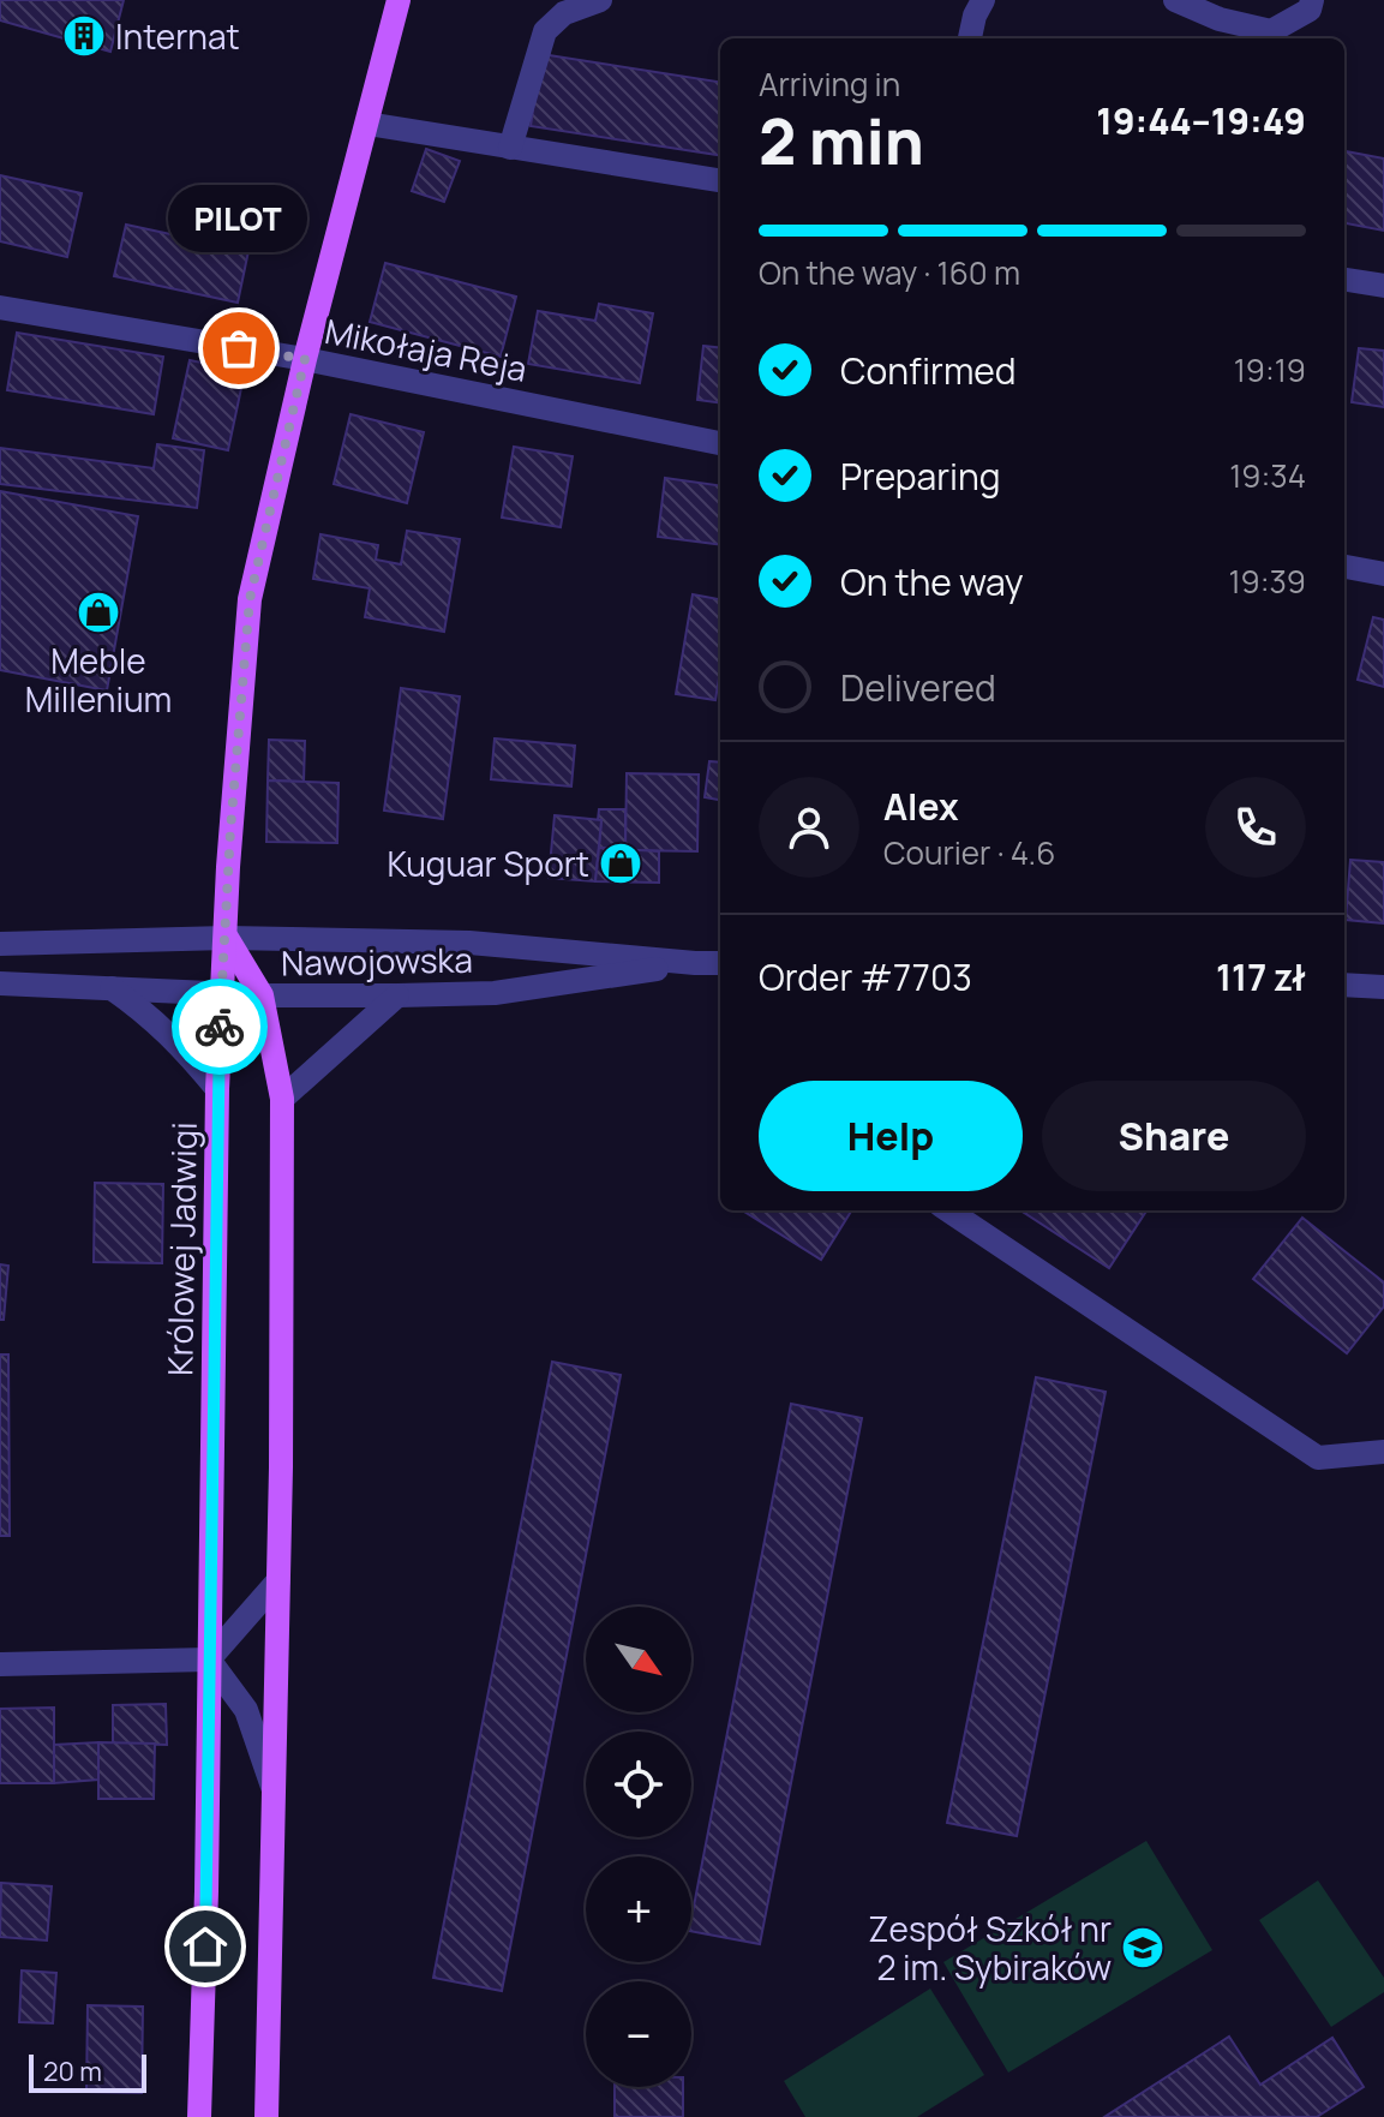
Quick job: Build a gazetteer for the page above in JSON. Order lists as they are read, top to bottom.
{
  "streets": {
    "main road": ["Królowej Jadwigi"],
    "street": ["Mikołaja Reja", "Nawojowska"]
  },
  "crossings": [
    ["Mikołaja Reja", "Królowej Jadwigi"],
    ["Nawojowska", "Królowej Jadwigi"]
  ],
  "places": {
    "building": ["Internat"],
    "other": ["PILOT"],
    "shop": ["Meble Millenium", "Kuguar Sport"],
    "school or university": ["Zespół Szkół nr 2 im. Sybiraków"]
  },
  "scale_bar": "20 m",
  "north": "bottom right",
  "page": {
    "heading": ["2 min", "Arriving in", "19:44–19:49"],
    "panel": [
      "Alex",
      "Courier · 4.6",
      "Order #7703",
      "117 zł"
    ],
    "bubble": "PILOT",
    "bar": "On the way · 160 m",
    "list": [
      ["Confirmed", "19:19"],
      ["Preparing", "19:34"],
      ["On the way", "19:39"],
      "Delivered"
    ],
    "buttons": ["Help", "Share"],
    "map_buttons": ["+", "−"],
    "scale": "20 m"
  }
}
